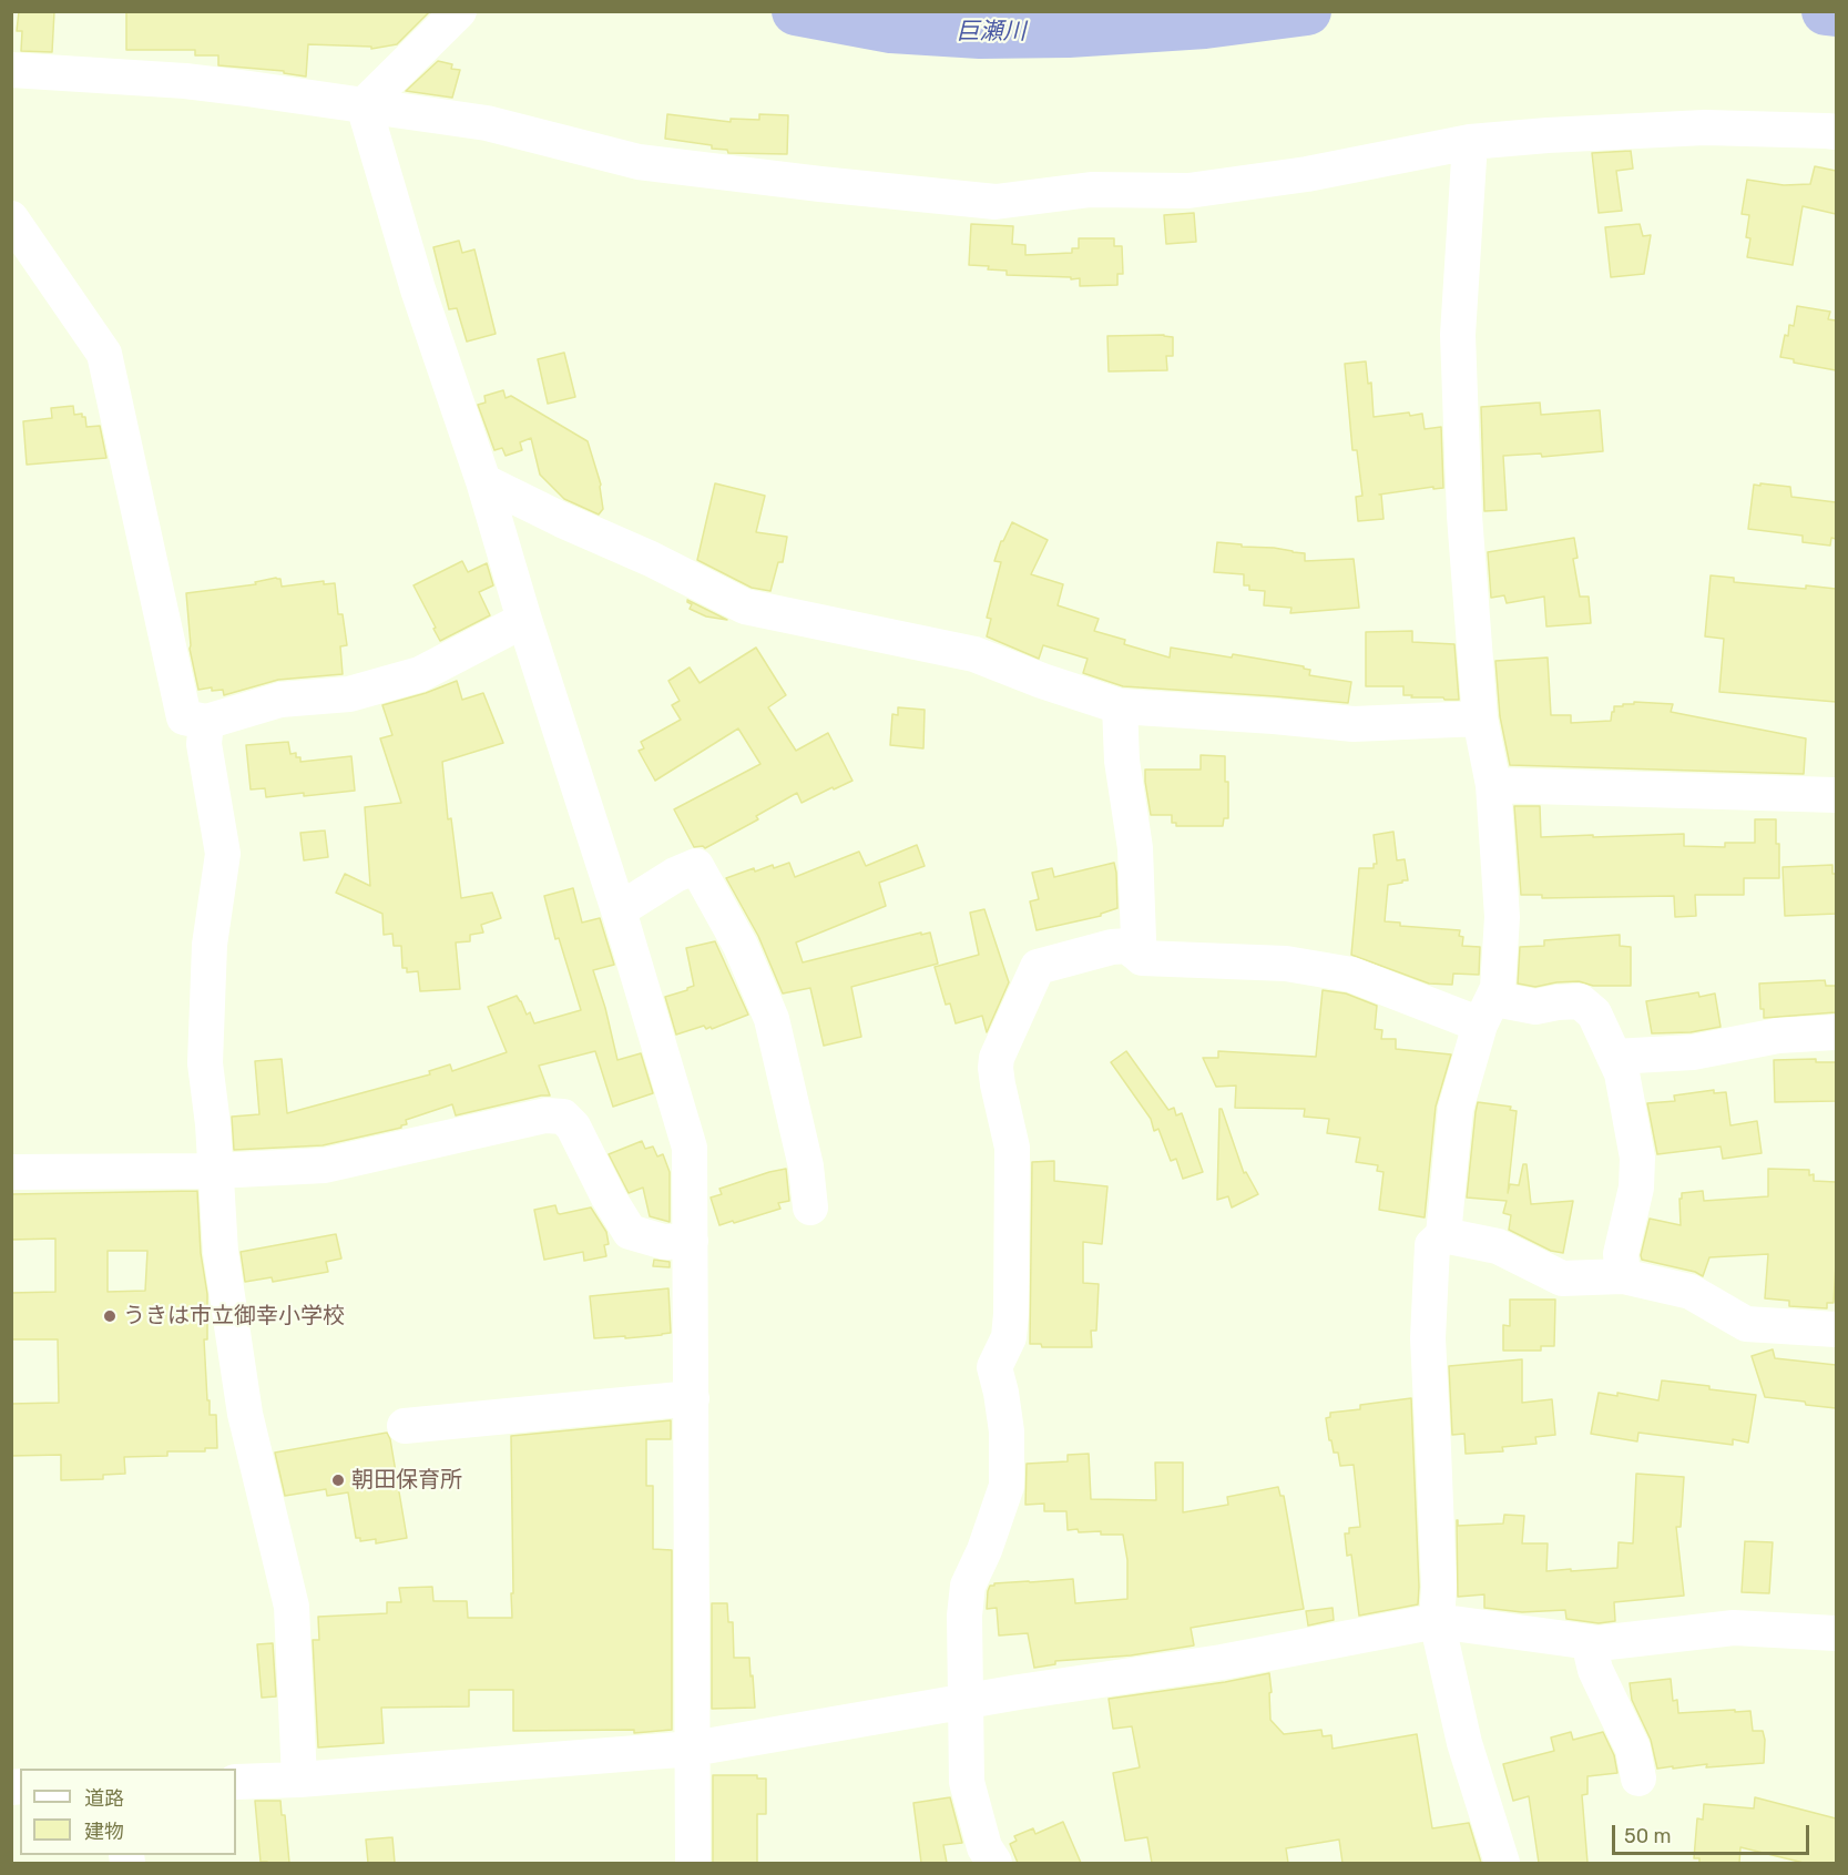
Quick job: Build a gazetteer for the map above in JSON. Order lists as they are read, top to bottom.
{
  "water": ["巨瀬川"],
  "places": ["うきは市立御幸小学校", "朝田保育所"],
  "legend": ["道路", "建物"],
  "scale_bar": "50 m"
}
